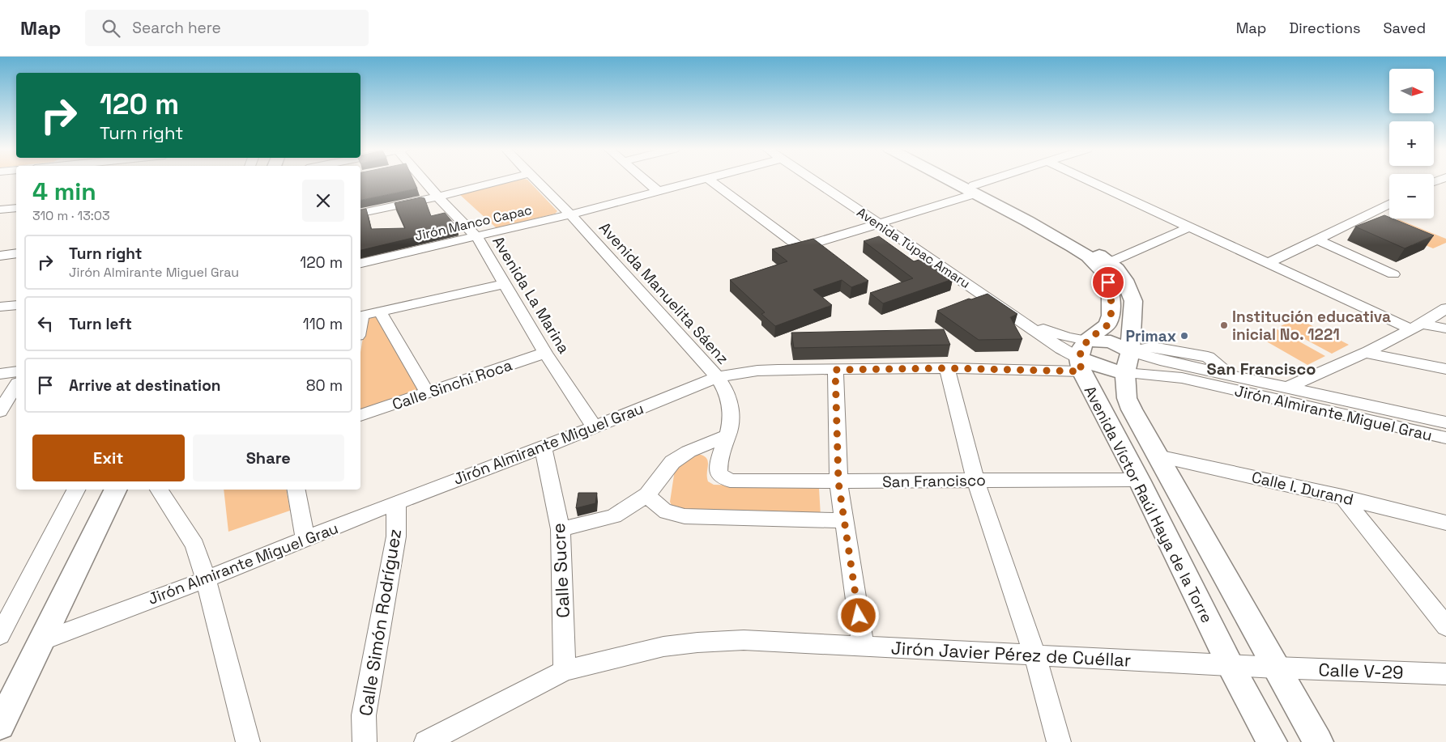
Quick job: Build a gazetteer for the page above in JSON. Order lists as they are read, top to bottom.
{
  "streets": {
    "main road": ["Avenida Víctor Raúl Haya de la Torre"],
    "street": [
      "Jirón Manco Capac",
      "Avenida Túpac Amaru",
      "Avenida Manuelita Sáenz",
      "Avenida La Marina",
      "Calle Sinchi Roca",
      "Jirón Almirante Miguel Grau",
      "San Francisco",
      "Calle I. Durand",
      "Calle Sucre",
      "Calle Simón Rodríguez",
      "Jirón Javier Pérez de Cuéllar",
      "Calle V-29"
    ]
  },
  "crossings": [
    ["Jirón Manco Capac", "Avenida Manuelita Sáenz"],
    ["Jirón Manco Capac", "Avenida La Marina"],
    ["Avenida Túpac Amaru", "Jirón Almirante Miguel Grau"],
    ["Avenida Túpac Amaru", "Avenida Víctor Raúl Haya de la Torre"],
    ["Avenida Manuelita Sáenz", "Jirón Almirante Miguel Grau"],
    ["Avenida Manuelita Sáenz", "San Francisco"],
    ["Avenida La Marina", "Calle Sinchi Roca"],
    ["Avenida La Marina", "Jirón Almirante Miguel Grau"],
    ["Jirón Almirante Miguel Grau", "Avenida Víctor Raúl Haya de la Torre"],
    ["Jirón Almirante Miguel Grau", "Calle Sucre"],
    ["Jirón Almirante Miguel Grau", "Calle Simón Rodríguez"],
    ["San Francisco", "Avenida Víctor Raúl Haya de la Torre"],
    ["Calle I. Durand", "Avenida Víctor Raúl Haya de la Torre"],
    ["Avenida Víctor Raúl Haya de la Torre", "Jirón Javier Pérez de Cuéllar"],
    ["Avenida Víctor Raúl Haya de la Torre", "Calle V-29"],
    ["Calle Sucre", "Jirón Javier Pérez de Cuéllar"],
    ["Jirón Javier Pérez de Cuéllar", "Calle V-29"]
  ],
  "districts": ["San Francisco"],
  "places": ["Institución educativa inicial No. 1221", "Primax"],
  "north": "right",
  "page": {
    "header": "Map",
    "search": "Search here",
    "nav": ["Map", "Directions", "Saved"],
    "map_buttons": ["+", "−"],
    "turn": ["120 m", "Turn right"],
    "heading": ["4 min", "310 m · 13:03"],
    "list": [
      {
        "name": "Turn right",
        "note": "Jirón Almirante Miguel Grau",
        "value": "120 m"
      },
      {
        "name": "Turn left",
        "value": "110 m"
      },
      {
        "name": "Arrive at destination",
        "value": "80 m"
      }
    ],
    "buttons": ["Exit", "Share"]
  }
}
